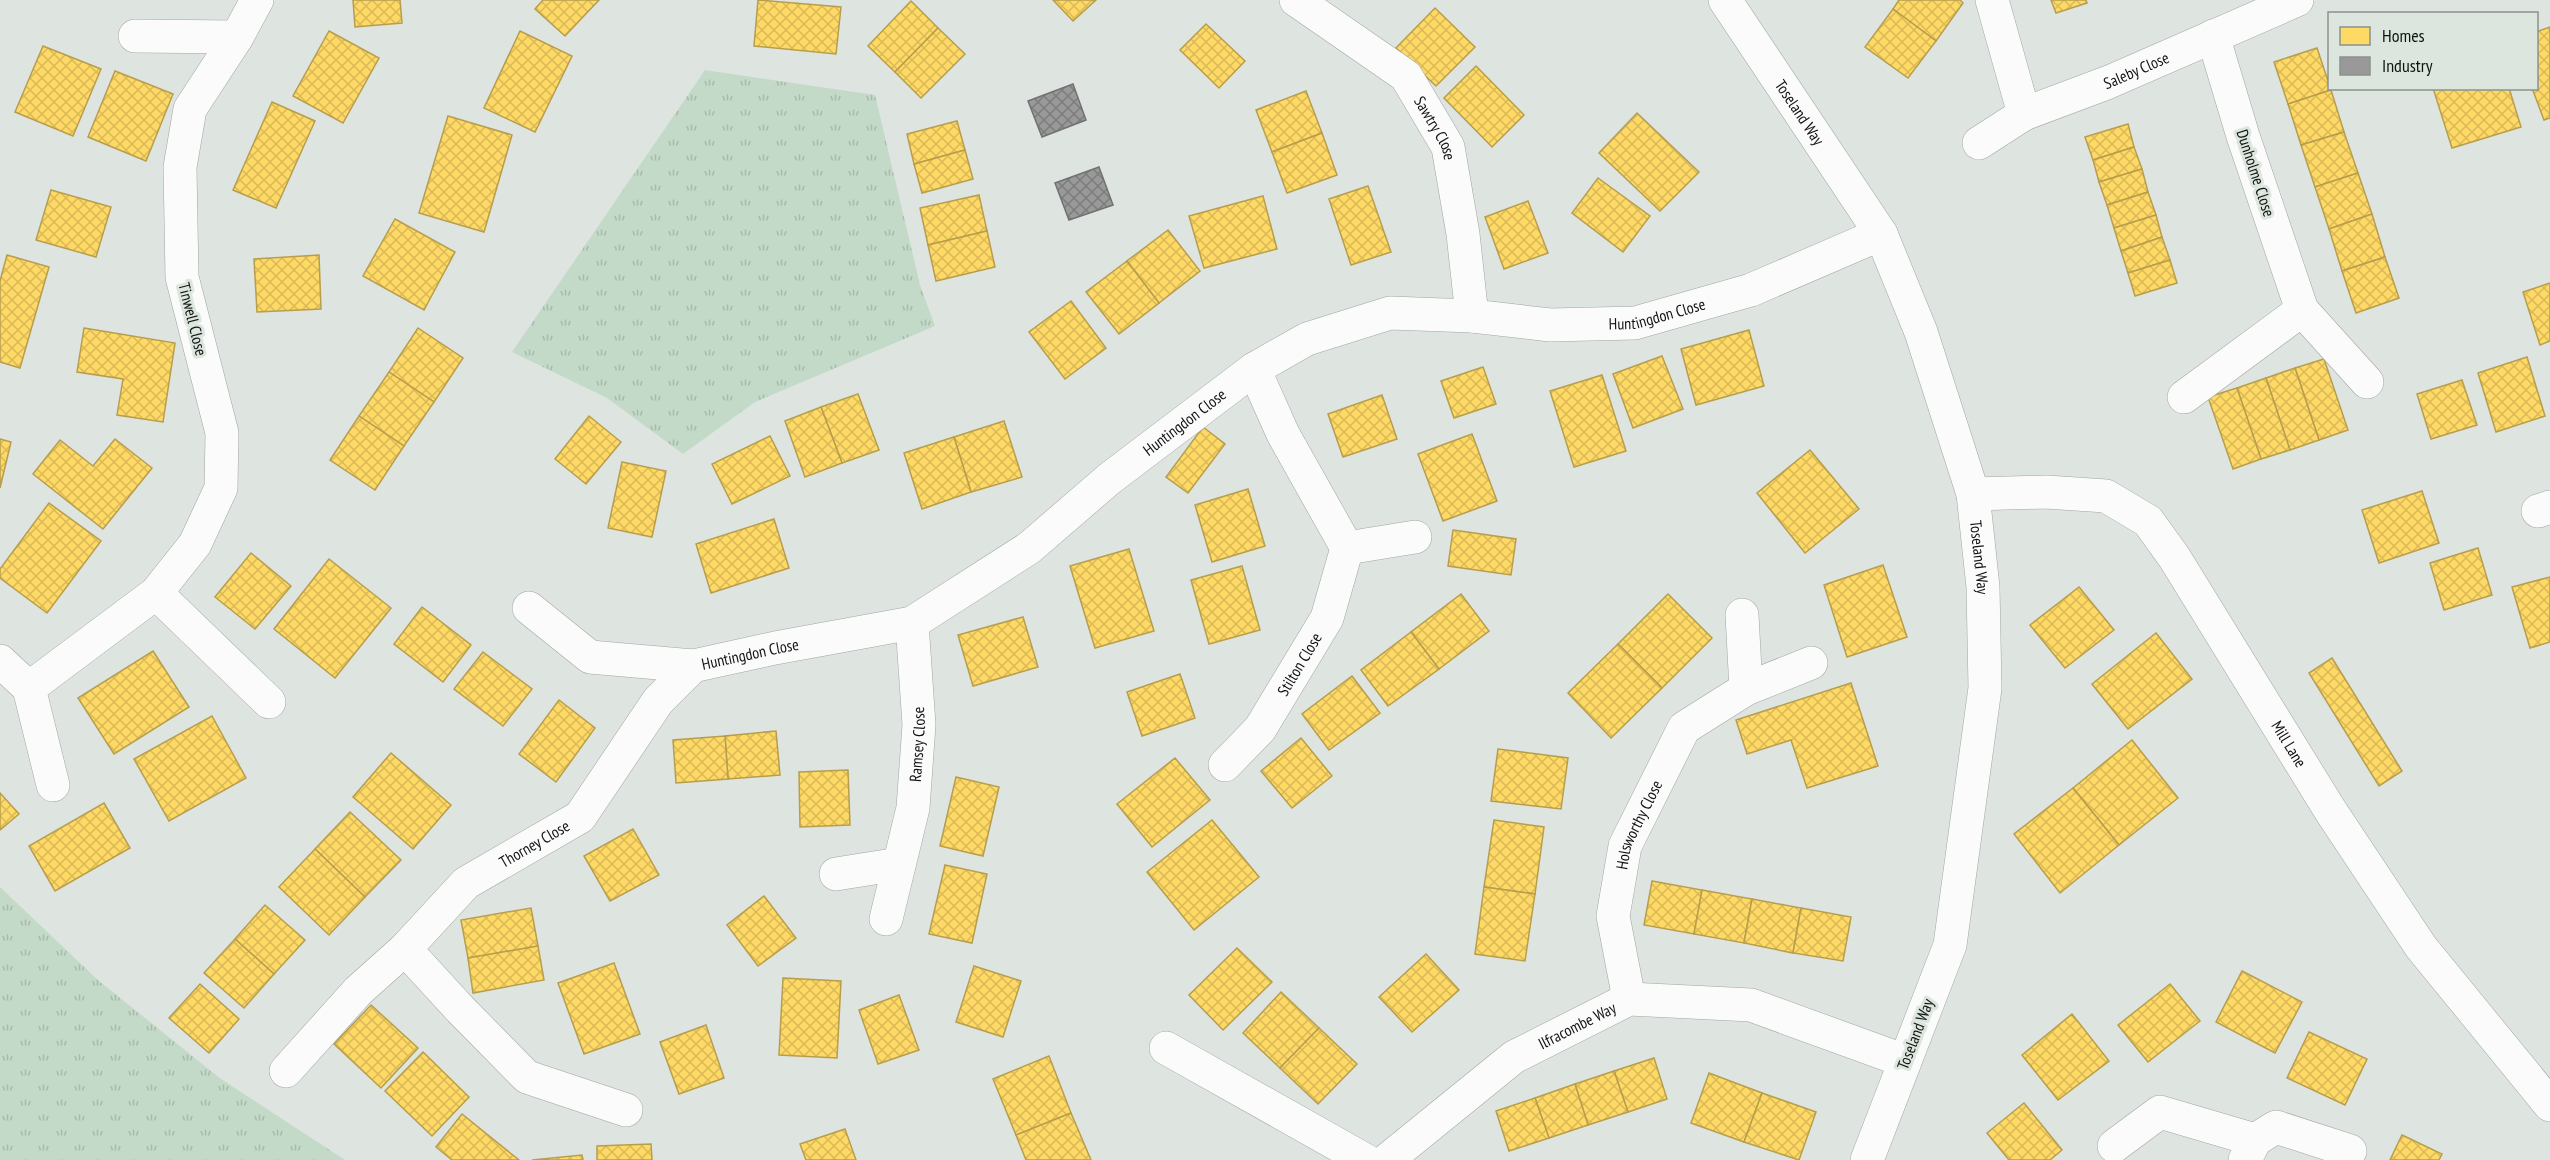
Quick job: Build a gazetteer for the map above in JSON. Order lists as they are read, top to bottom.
{
  "streets": {
    "street": [
      "Saleby Close",
      "Toseland Way",
      "Sawtry Close",
      "Dunholme Close",
      "Huntingdon Close",
      "Tinwell Close",
      "Stilton Close",
      "Ramsey Close",
      "Mill Lane",
      "Holsworthy Close",
      "Thorney Close",
      "Ilfracombe Way"
    ]
  },
  "crossings": [
    ["Saleby Close", "Dunholme Close"],
    ["Toseland Way", "Huntingdon Close"],
    ["Toseland Way", "Mill Lane"],
    ["Toseland Way", "Ilfracombe Way"],
    ["Sawtry Close", "Huntingdon Close"],
    ["Huntingdon Close", "Ramsey Close"],
    ["Huntingdon Close", "Thorney Close"],
    ["Holsworthy Close", "Ilfracombe Way"]
  ],
  "legend": ["Homes", "Industry"]
}
